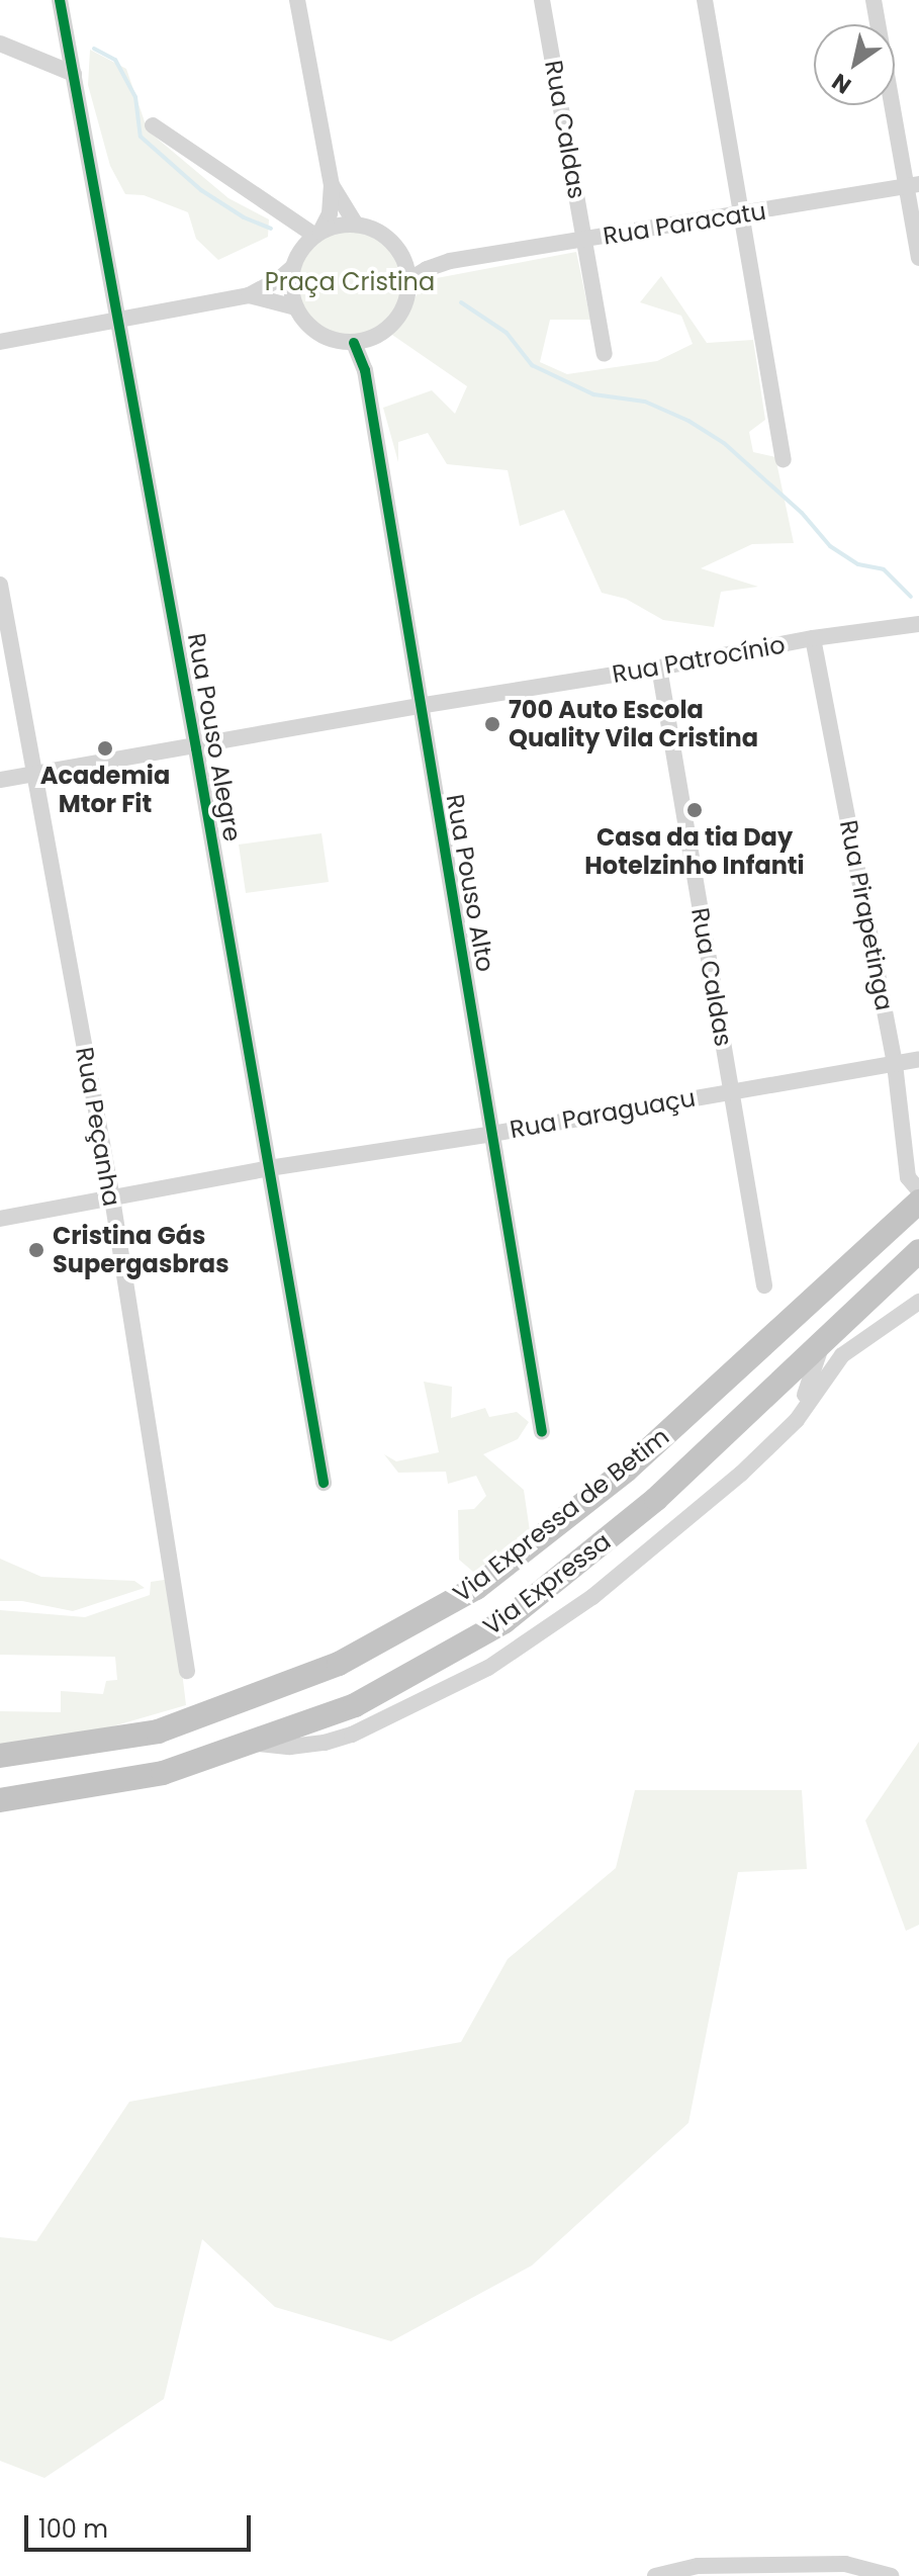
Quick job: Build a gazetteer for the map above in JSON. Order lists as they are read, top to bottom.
{
  "streets": {
    "highway": ["Via Expressa de Betim", "Via Expressa"],
    "street": [
      "Rua Caldas",
      "Rua Paracatu",
      "Rua Patrocínio",
      "Rua Pouso Alegre",
      "Rua Pouso Alto",
      "Rua Pirapetinga",
      "Rua Paraguaçu",
      "Rua Peçanha"
    ]
  },
  "crossings": [
    ["Rua Caldas", "Rua Paracatu"],
    ["Rua Caldas", "Rua Patrocínio"],
    ["Rua Caldas", "Rua Paraguaçu"],
    ["Rua Paracatu", "Rua Pouso Alto"],
    ["Rua Patrocínio", "Rua Pouso Alegre"],
    ["Rua Patrocínio", "Rua Pouso Alto"],
    ["Rua Patrocínio", "Rua Pirapetinga"],
    ["Rua Patrocínio", "Rua Peçanha"],
    ["Rua Pouso Alegre", "Rua Paraguaçu"],
    ["Rua Pouso Alto", "Rua Paraguaçu"],
    ["Rua Pirapetinga", "Rua Paraguaçu"],
    ["Rua Paraguaçu", "Rua Peçanha"]
  ],
  "parks": ["Praça Cristina"],
  "places": [
    "700 Auto Escola Quality Vila Cristina",
    "Academia Mtor Fit",
    "Casa da tia Day Hotelzinho Infanti",
    "Cristina Gás Supergasbras"
  ],
  "scale_bar": "100 m",
  "north": "bottom left"
}
